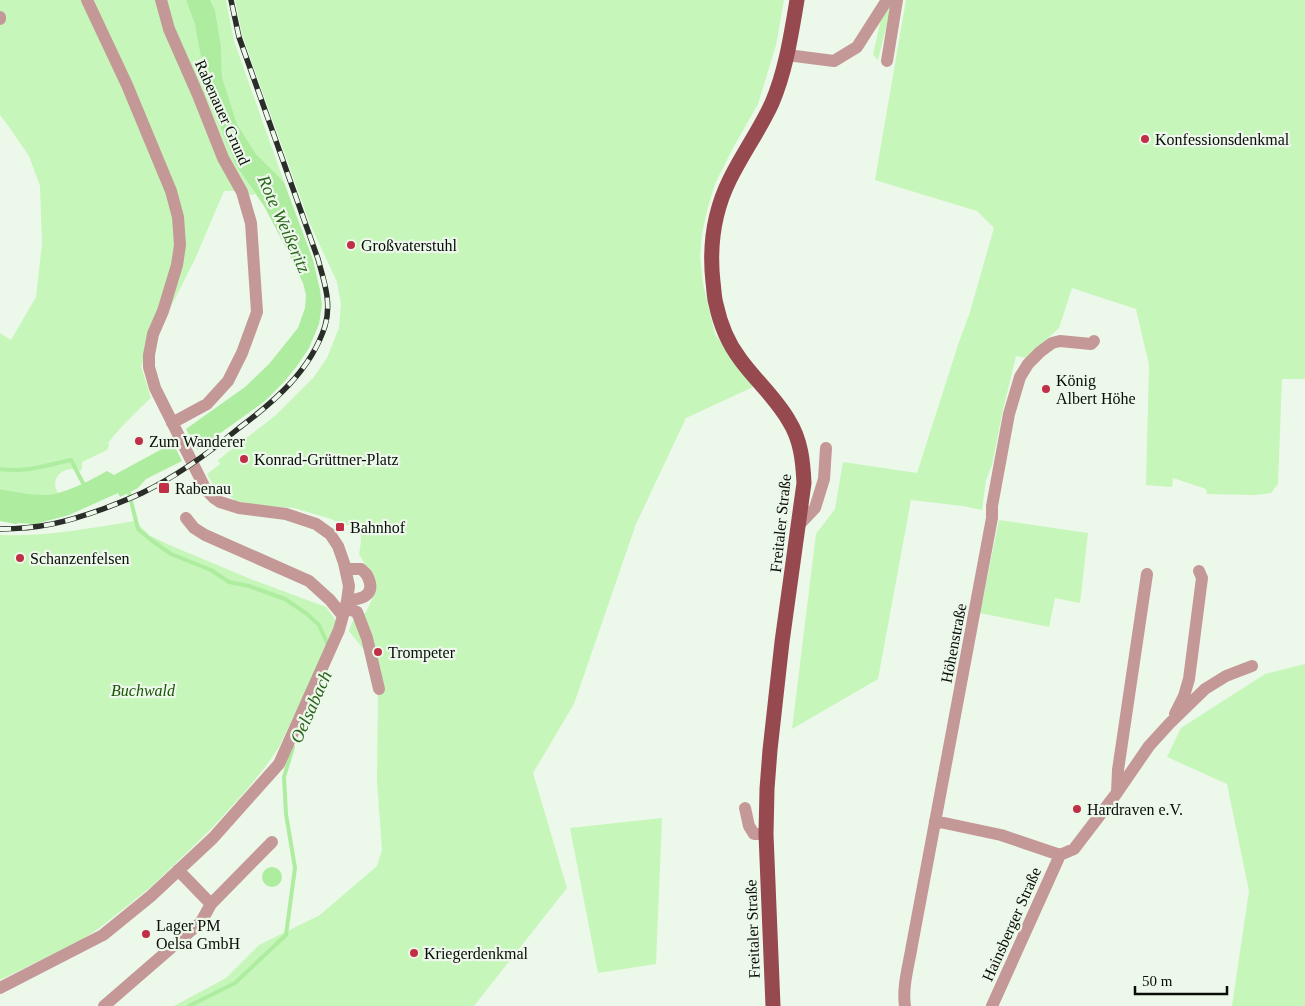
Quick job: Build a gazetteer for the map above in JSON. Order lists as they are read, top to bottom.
{
  "streets": {
    "main road": ["Freitaler Straße"],
    "street": ["Rabenauer Grund", "Höhenstraße", "Hainsberger Straße"]
  },
  "crossings": [
    ["Höhenstraße", "Hainsberger Straße"]
  ],
  "water": ["Rote Weißeritz", "Oelsabach"],
  "parks": ["Buchwald"],
  "places": {
    "other": [
      "Konfessionsdenkmal",
      "Großvaterstuhl",
      "König Albert Höhe",
      "Zum Wanderer",
      "Konrad-Grüttner-Platz",
      "Schanzenfelsen",
      "Trompeter",
      "Hardraven e.V.",
      "Lager PM Oelsa GmbH",
      "Kriegerdenkmal"
    ],
    "transit": ["Rabenau", "Bahnhof"]
  },
  "scale_bar": "50 m"
}
